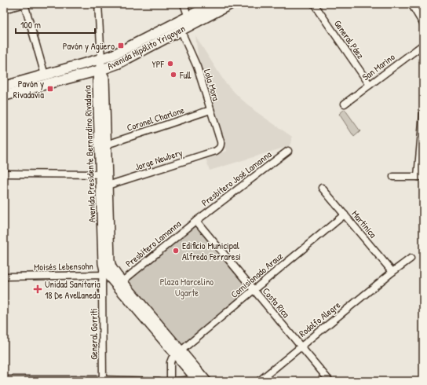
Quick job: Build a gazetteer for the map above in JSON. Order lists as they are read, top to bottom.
{
  "streets": {
    "main road": ["Avenida Hipólito Yrigoyen", "Avenida Presidente Bernardino Rivadavia"],
    "street": [
      "General Páez",
      "San Marino",
      "Lola Mora",
      "Coronel Charlone",
      "Jorge Newbery",
      "Presbítero José Lamanna",
      "Martinica",
      "Presbítero Lamanna",
      "Moisés Lebensohn",
      "Comisionado Arauz",
      "Costa Rica",
      "Rodolfo Alegre",
      "General Gorriti"
    ]
  },
  "crossings": [
    ["General Páez", "San Marino"],
    ["Avenida Hipólito Yrigoyen", "Lola Mora"],
    ["Avenida Hipólito Yrigoyen", "Avenida Presidente Bernardino Rivadavia"],
    ["Lola Mora", "Coronel Charlone"],
    ["Lola Mora", "Jorge Newbery"],
    ["Coronel Charlone", "Avenida Presidente Bernardino Rivadavia"],
    ["Avenida Presidente Bernardino Rivadavia", "Jorge Newbery"],
    ["Avenida Presidente Bernardino Rivadavia", "Presbítero Lamanna"],
    ["Avenida Presidente Bernardino Rivadavia", "Moisés Lebensohn"],
    ["Avenida Presidente Bernardino Rivadavia", "Comisionado Arauz"],
    ["Avenida Presidente Bernardino Rivadavia", "General Gorriti"],
    ["Presbítero José Lamanna", "Presbítero Lamanna"],
    ["Presbítero José Lamanna", "Costa Rica"],
    ["Martinica", "Comisionado Arauz"],
    ["Martinica", "Rodolfo Alegre"],
    ["Presbítero Lamanna", "Moisés Lebensohn"],
    ["Presbítero Lamanna", "Costa Rica"],
    ["Moisés Lebensohn", "General Gorriti"],
    ["Comisionado Arauz", "Costa Rica"],
    ["Costa Rica", "Rodolfo Alegre"]
  ],
  "parks": ["Plaza Marcelino Ugarte"],
  "places": {
    "transit": ["Pavón y Agüero", "Pavón y Rivadavia"],
    "other": ["YPF", "Full", "Edificio Municipal Alfredo Ferraresi"],
    "health": ["Unidad Sanitaria 18 De Avellaneda"]
  },
  "scale_bar": "100 m"
}
